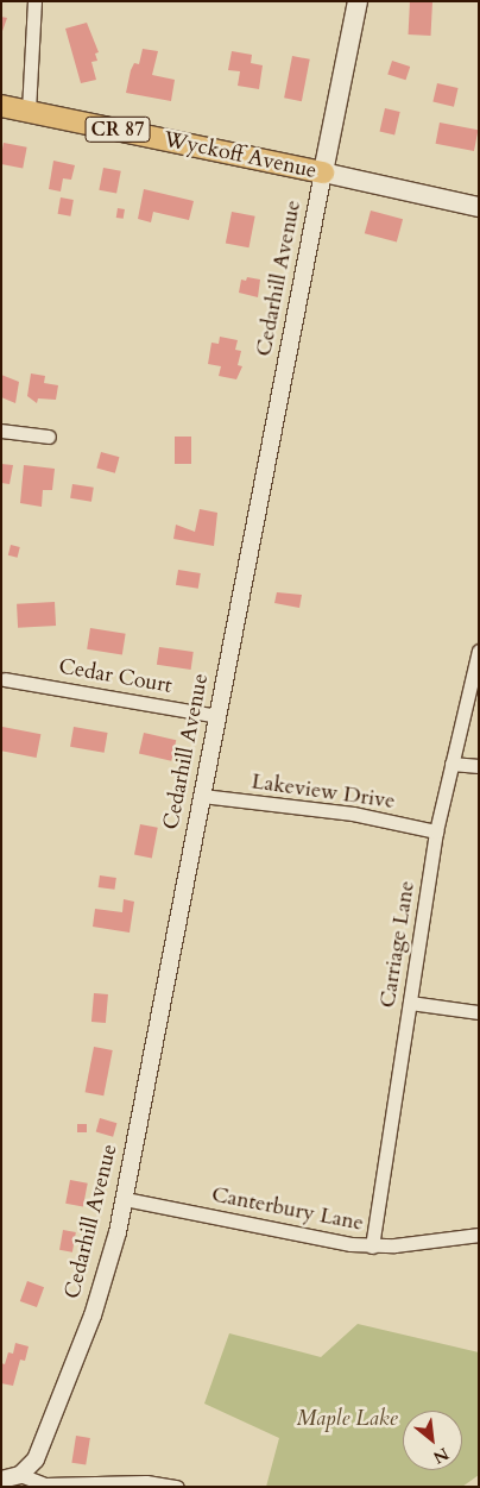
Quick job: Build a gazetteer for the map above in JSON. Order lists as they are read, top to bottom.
{
  "streets": {
    "main road": ["CR 87", "Wyckoff Avenue", "Cedarhill Avenue"],
    "street": [
      "Cedar Court",
      "Lakeview Drive",
      "Carriage Lane",
      "Canterbury Lane"
    ]
  },
  "crossings": [
    ["Wyckoff Avenue", "Cedarhill Avenue"],
    ["Cedarhill Avenue", "Cedar Court"],
    ["Cedarhill Avenue", "Lakeview Drive"],
    ["Cedarhill Avenue", "Canterbury Lane"],
    ["Lakeview Drive", "Carriage Lane"],
    ["Carriage Lane", "Canterbury Lane"]
  ],
  "parks": ["Maple Lake"],
  "north": "bottom right"
}
